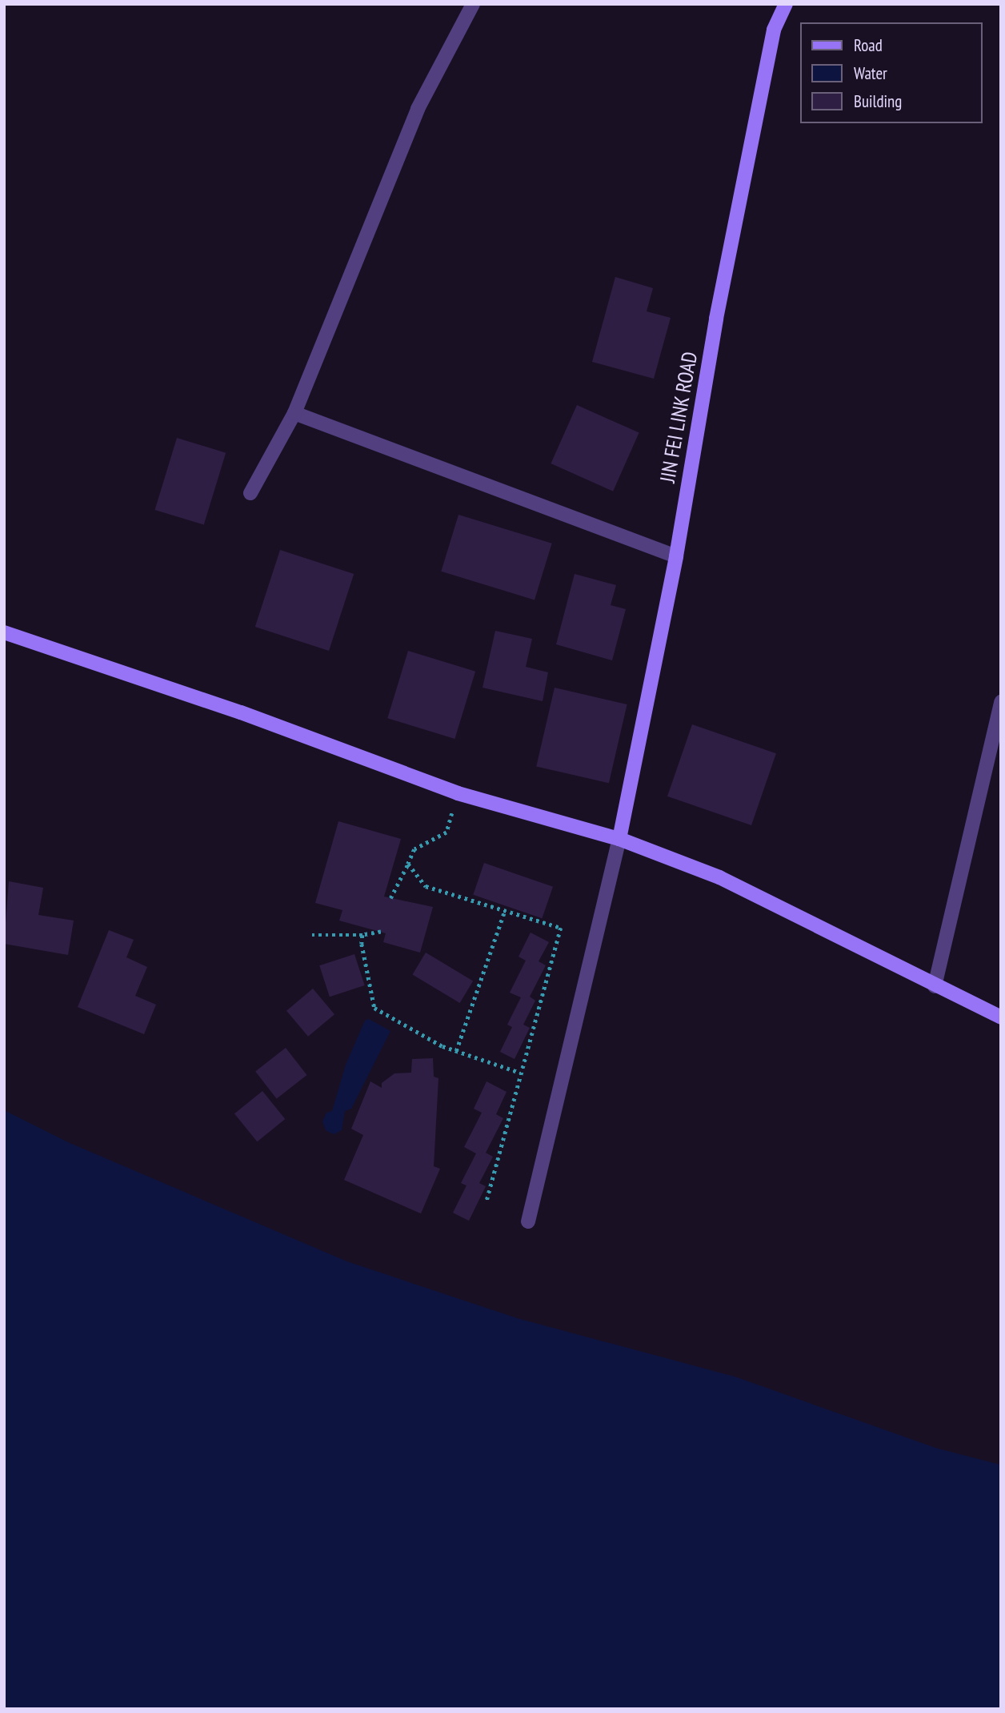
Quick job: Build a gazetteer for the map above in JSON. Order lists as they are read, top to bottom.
{
  "streets": {
    "main road": ["JIN FEI LINK ROAD"]
  },
  "legend": ["Road", "Water", "Building"]
}
